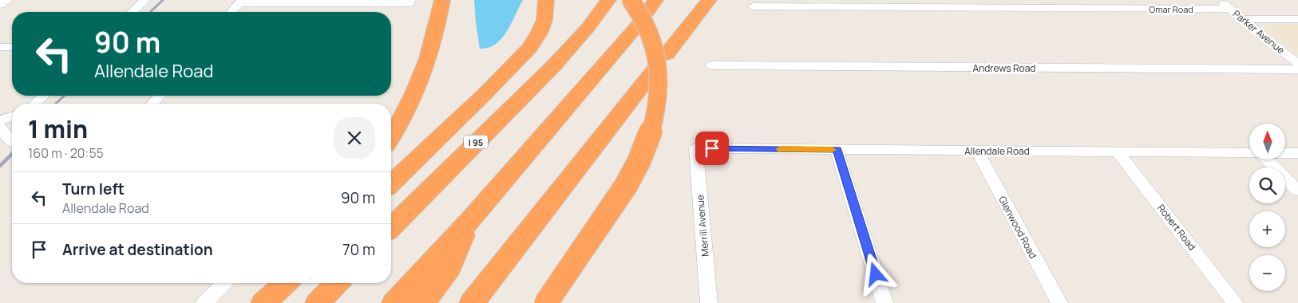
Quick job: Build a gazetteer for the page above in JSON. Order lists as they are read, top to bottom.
{
  "streets": {
    "highway": ["I 95"],
    "street": [
      "Omar Road",
      "Parker Avenue",
      "Andrews Road",
      "Allendale Road",
      "Merrill Avenue",
      "Glenwood Road",
      "Robert Road"
    ]
  },
  "crossings": [
    ["Omar Road", "Parker Avenue"],
    ["Allendale Road", "Merrill Avenue"],
    ["Allendale Road", "Glenwood Road"],
    ["Allendale Road", "Robert Road"]
  ],
  "north": "top",
  "page": {
    "turn": ["90 m", "Allendale Road"],
    "heading": ["1 min", "160 m · 20:55"],
    "map_buttons": ["+", "−"],
    "list": [
      {
        "name": "Turn left",
        "note": "Allendale Road",
        "value": "90 m"
      },
      {
        "name": "Arrive at destination",
        "value": "70 m"
      }
    ]
  }
}
